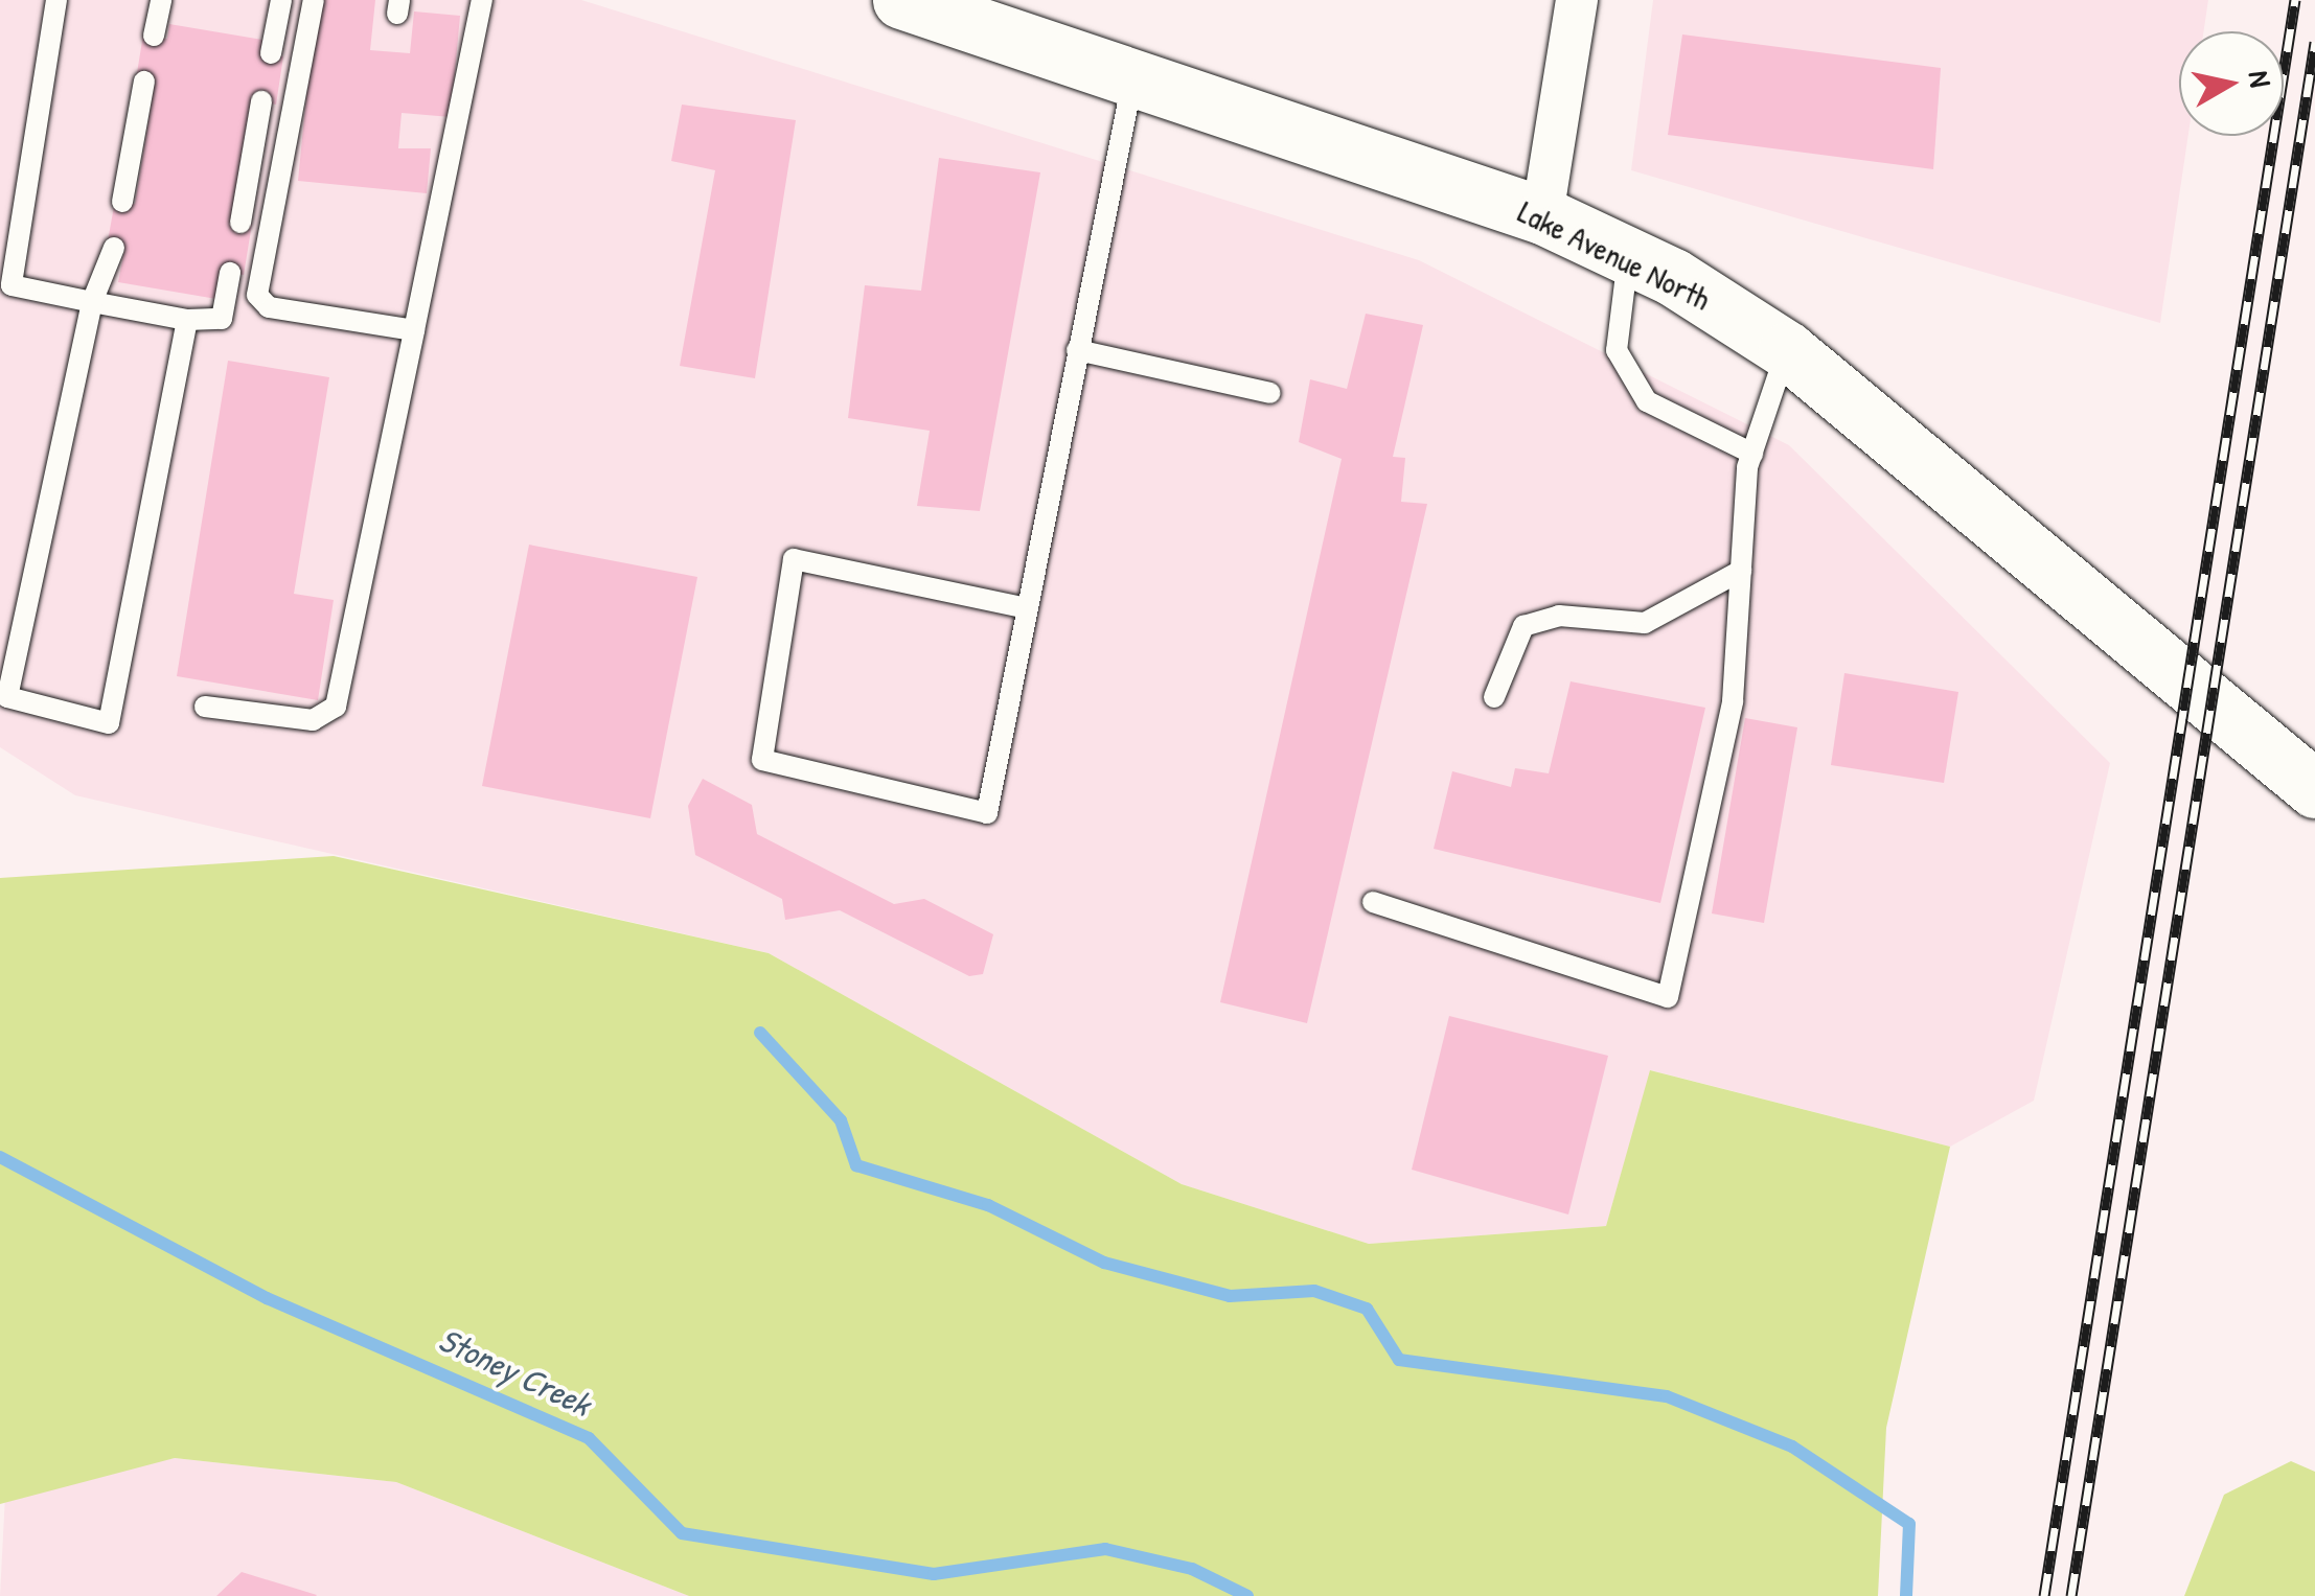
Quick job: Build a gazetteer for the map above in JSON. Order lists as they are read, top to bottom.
{
  "streets": {
    "street": ["Lake Avenue North"]
  },
  "water": ["Stoney Creek"],
  "north": "right"
}
